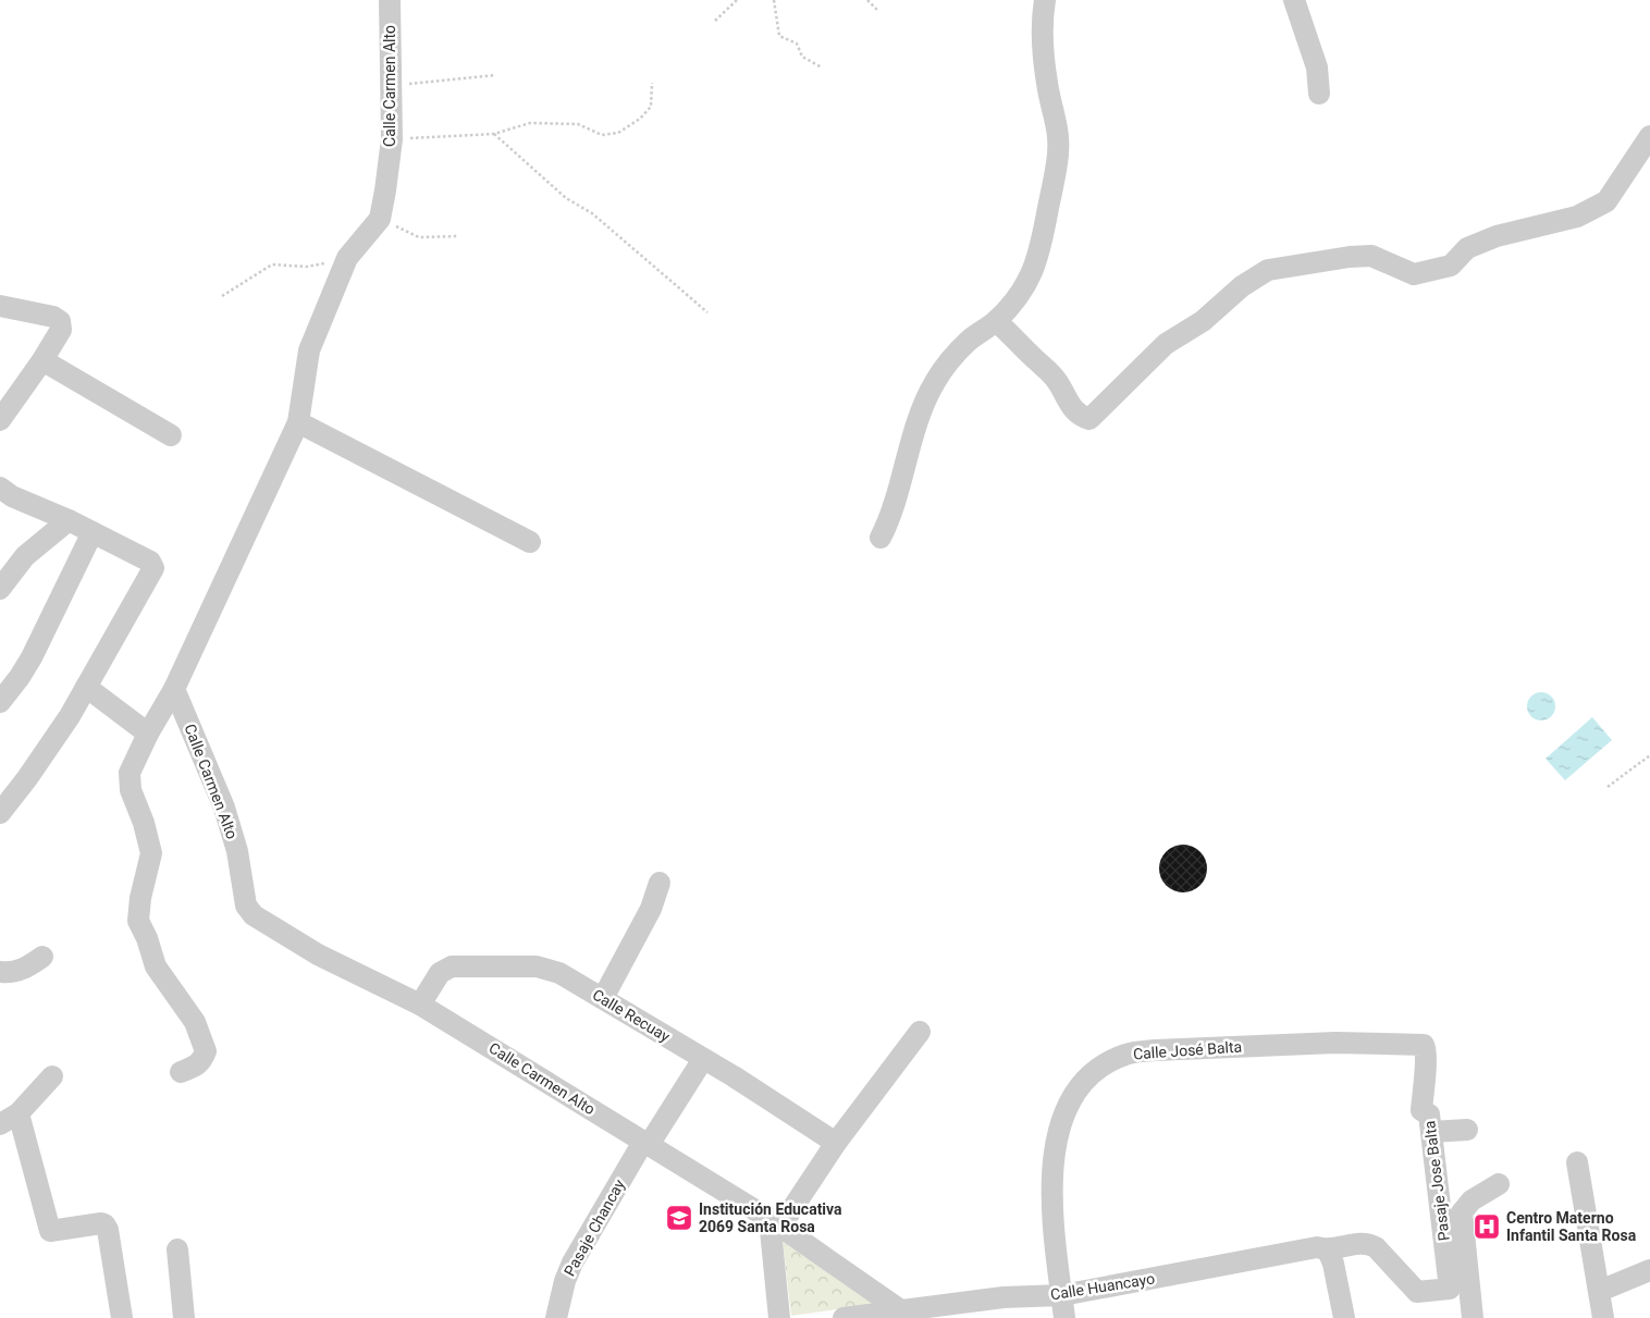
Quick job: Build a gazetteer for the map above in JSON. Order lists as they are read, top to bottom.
{
  "streets": {
    "street": [
      "Calle Carmen Alto",
      "Calle Recuay",
      "Calle José Balta",
      "Pasaje Jose Balta",
      "Pasaje Chancay",
      "Calle Huancayo"
    ]
  },
  "crossings": [
    ["Calle Carmen Alto", "Calle Recuay"],
    ["Calle Carmen Alto", "Pasaje Chancay"],
    ["Calle Carmen Alto", "Calle Huancayo"],
    ["Calle Recuay", "Pasaje Chancay"],
    ["Calle José Balta", "Pasaje Jose Balta"],
    ["Calle José Balta", "Calle Huancayo"],
    ["Pasaje Jose Balta", "Calle Huancayo"]
  ],
  "places": {
    "school or university": ["Institución Educativa 2069 Santa Rosa"],
    "hospital": ["Centro Materno Infantil Santa Rosa"]
  }
}
